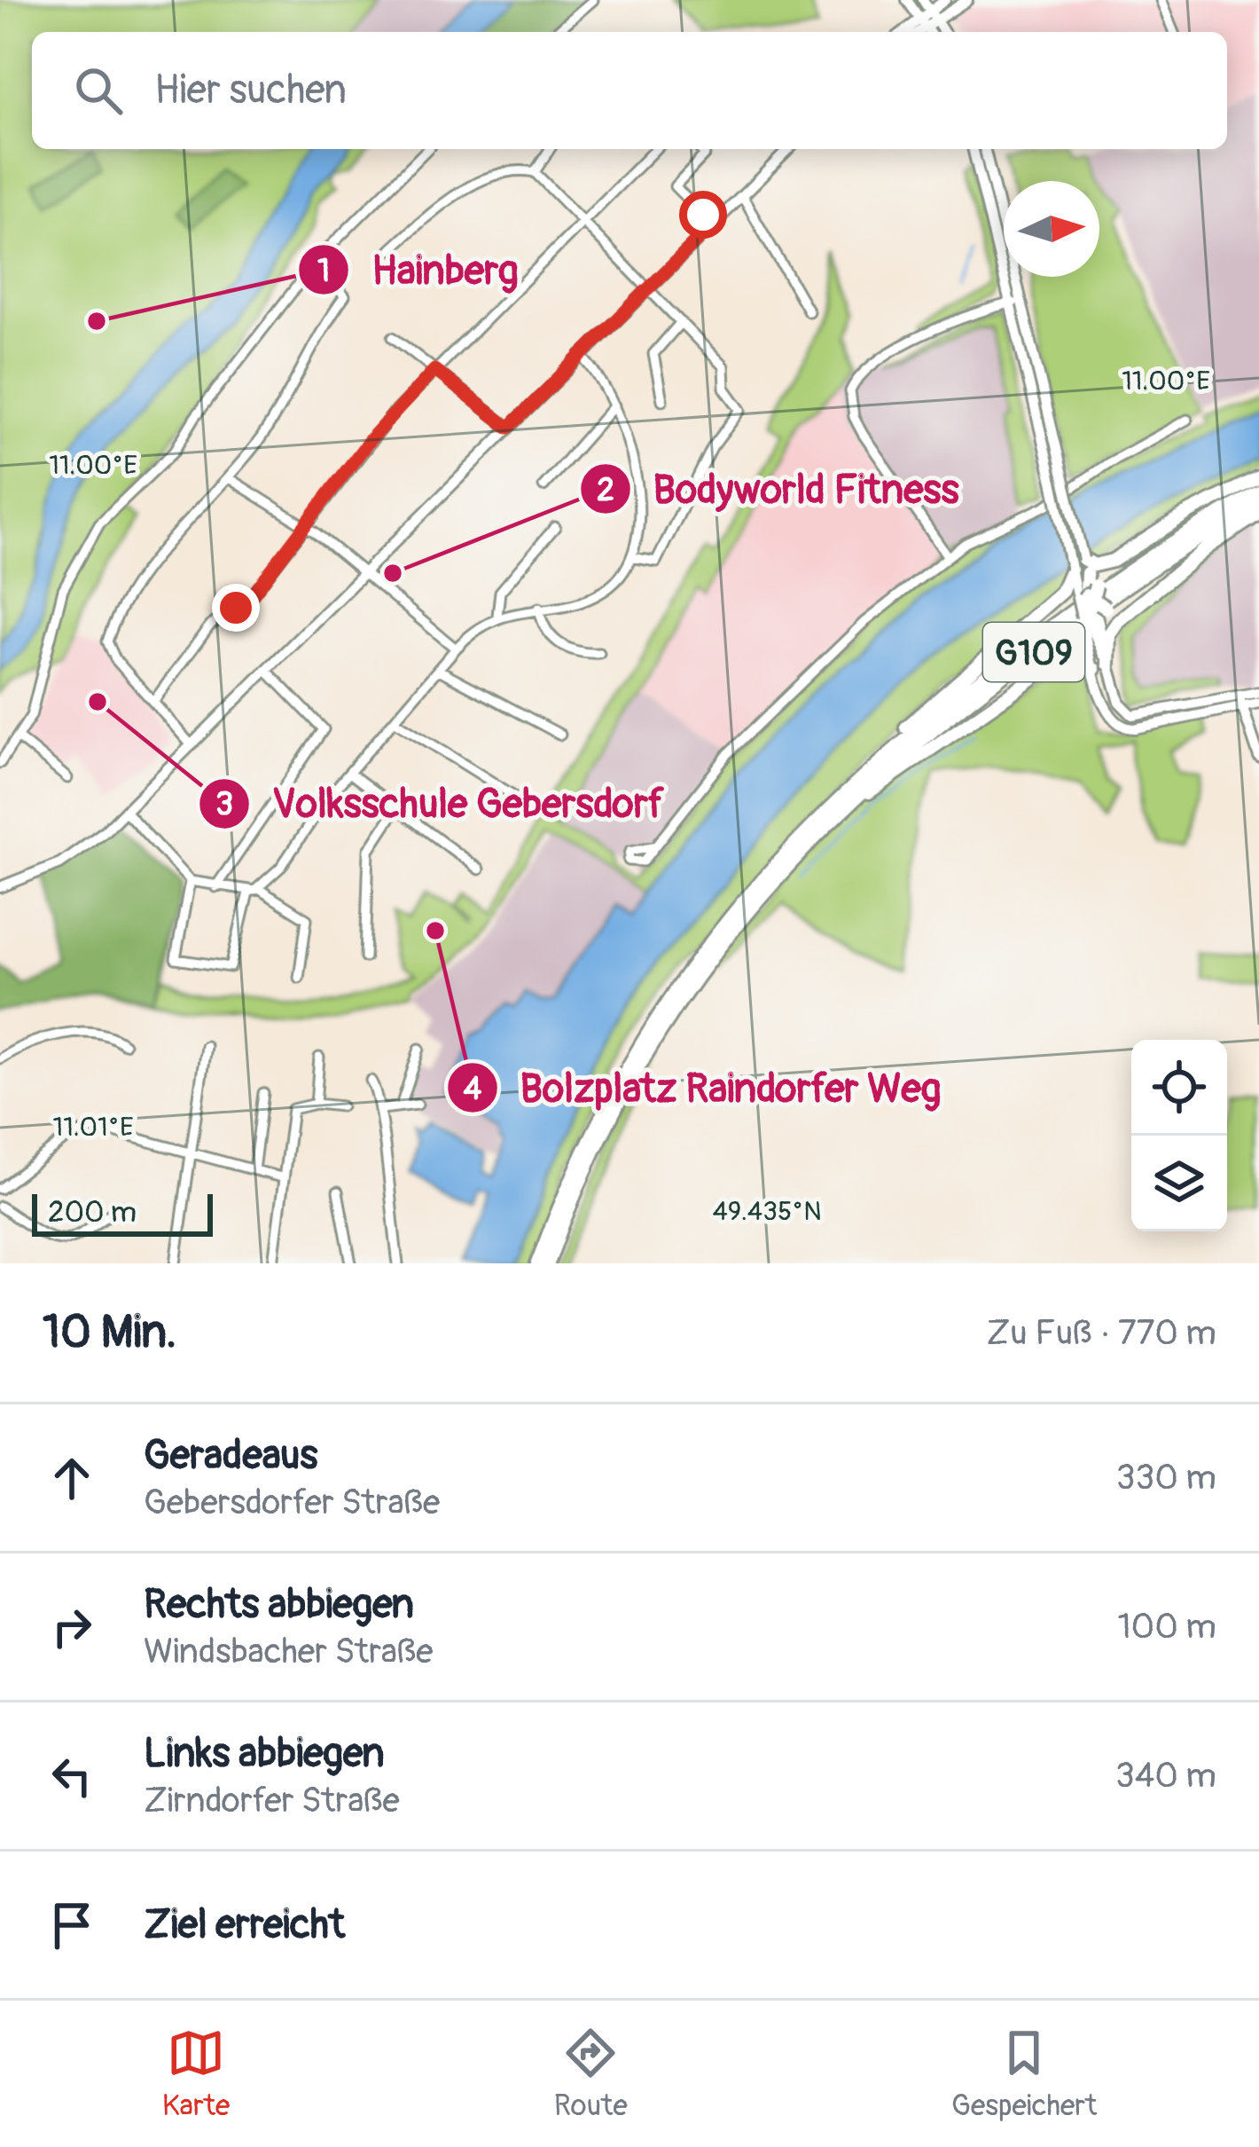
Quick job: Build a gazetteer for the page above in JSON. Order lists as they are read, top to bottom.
{
  "streets": {
    "highway": ["G109"]
  },
  "places": [
    "Hainberg",
    "Bodyworld Fitness",
    "Volksschule Gebersdorf",
    "Bolzplatz Raindorfer Weg"
  ],
  "scale_bar": "200 m",
  "north": "right",
  "page": {
    "search": "Hier suchen",
    "scale": "200 m",
    "heading": ["10 Min.", "Zu Fuß · 770 m"],
    "list": [
      ["Geradeaus", "Gebersdorfer Straße", "330 m"],
      ["Rechts abbiegen", "Windsbacher Straße", "100 m"],
      ["Links abbiegen", "Zirndorfer Straße", "340 m"],
      "Ziel erreicht"
    ],
    "nav": ["Karte", "Route", "Gespeichert"]
  },
  "coordinates": ["11.00°E", "11.01°E", "49.435°N"]
}
